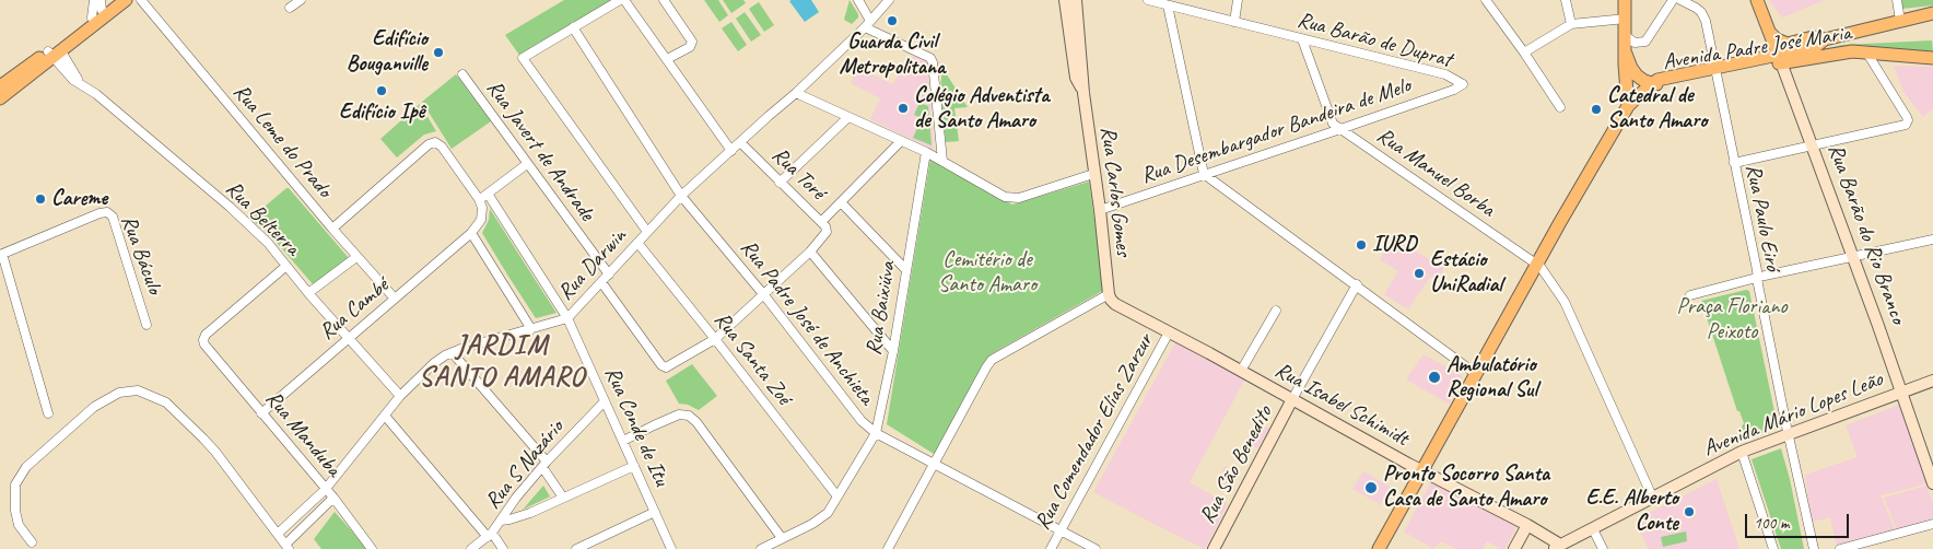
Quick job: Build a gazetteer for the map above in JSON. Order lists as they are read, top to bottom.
{
  "streets": {
    "main road": ["Avenida Padre José Maria", "Rua Barão do Rio Branco"],
    "street": [
      "Rua Barão de Duprat",
      "Rua Desembargador Bandeira de Melo",
      "Rua Leme do Prado",
      "Rua Javert de Andrade",
      "Rua Manuel Borba",
      "Rua Toré",
      "Rua Carlos Gomes",
      "Rua Paulo Eiró",
      "Rua Belterra",
      "Rua Báculo",
      "Rua Darwin",
      "Rua Baixiúva",
      "Rua Cambé",
      "Rua Padre José de Anchieta",
      "Rua Santa Zoé",
      "Rua Isabel Schimidt",
      "Avenida Mário Lopes Leão",
      "Rua Conde de Itu",
      "Rua Comendador Elias Zarzur",
      "Rua Manduba",
      "Rua S Nazário",
      "Rua São Benedito"
    ]
  },
  "crossings": [
    ["Rua Barão de Duprat", "Rua Desembargador Bandeira de Melo"],
    ["Rua Barão de Duprat", "Rua Manuel Borba"],
    ["Avenida Padre José Maria", "Rua Manuel Borba"],
    ["Avenida Padre José Maria", "Rua Paulo Eiró"],
    ["Avenida Padre José Maria", "Rua Barão do Rio Branco"],
    ["Avenida Padre José Maria", "Rua Isabel Schimidt"],
    ["Rua Desembargador Bandeira de Melo", "Rua Manuel Borba"],
    ["Rua Desembargador Bandeira de Melo", "Rua Carlos Gomes"],
    ["Rua Leme do Prado", "Rua Cambé"],
    ["Rua Javert de Andrade", "Rua Darwin"],
    ["Rua Manuel Borba", "Avenida Mário Lopes Leão"],
    ["Rua Toré", "Rua Darwin"],
    ["Rua Carlos Gomes", "Rua Isabel Schimidt"],
    ["Rua Paulo Eiró", "Avenida Mário Lopes Leão"],
    ["Rua Belterra", "Rua Darwin"],
    ["Rua Belterra", "Rua Cambé"],
    ["Rua Belterra", "Rua Manduba"],
    ["Rua Barão do Rio Branco", "Avenida Mário Lopes Leão"],
    ["Rua Darwin", "Rua Padre José de Anchieta"],
    ["Rua Darwin", "Rua Santa Zoé"],
    ["Rua Darwin", "Rua Conde de Itu"],
    ["Rua Darwin", "Rua Manduba"],
    ["Rua Baixiúva", "Rua Padre José de Anchieta"],
    ["Rua Baixiúva", "Rua Santa Zoé"],
    ["Rua Cambé", "Rua Manduba"],
    ["Rua Padre José de Anchieta", "Rua Comendador Elias Zarzur"],
    ["Rua Isabel Schimidt", "Avenida Mário Lopes Leão"],
    ["Rua Isabel Schimidt", "Rua Comendador Elias Zarzur"],
    ["Rua Isabel Schimidt", "Rua São Benedito"],
    ["Rua Conde de Itu", "Rua S Nazário"]
  ],
  "districts": ["JARDIM SANTO AMARO"],
  "parks": ["Cemitério de Santo Amaro", "Praça Floriano Peixoto"],
  "places": [
    "Guarda Civil Metropolitana",
    "Edifício Bouganville",
    "Edifício Ipê",
    "Colégio Adventista de Santo Amaro",
    "Catedral de Santo Amaro",
    "Careme",
    "IURD",
    "Estácio UniRadial",
    "Ambulatório Regional Sul",
    "Pronto Socorro Santa Casa de Santo Amaro",
    "E.E. Alberto Conte"
  ],
  "scale_bar": "100 m"
}
